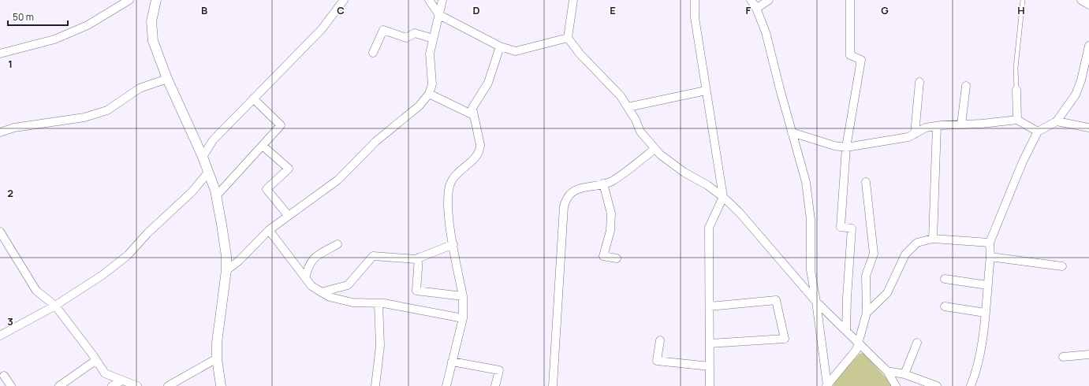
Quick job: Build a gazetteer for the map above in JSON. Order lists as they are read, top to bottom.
{
  "scale_bar": "50 m",
  "grid": {
    "columns": [
      "B",
      "C",
      "D",
      "E",
      "F",
      "G",
      "H"
    ],
    "rows": ["1", "2", "3"]
  }
}
